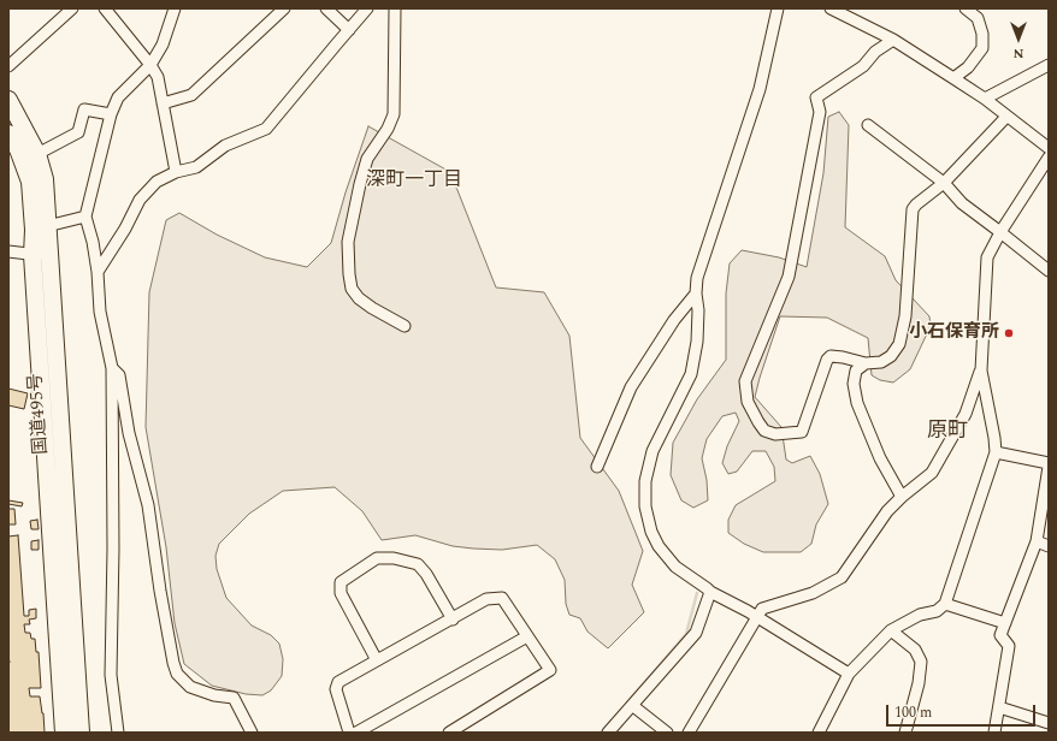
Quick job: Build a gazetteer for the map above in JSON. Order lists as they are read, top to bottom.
{
  "streets": {
    "highway": ["国道495号"]
  },
  "districts": ["深町一丁目", "原町"],
  "places": ["小石保育所"],
  "scale_bar": "100 m",
  "north": "bottom"
}
